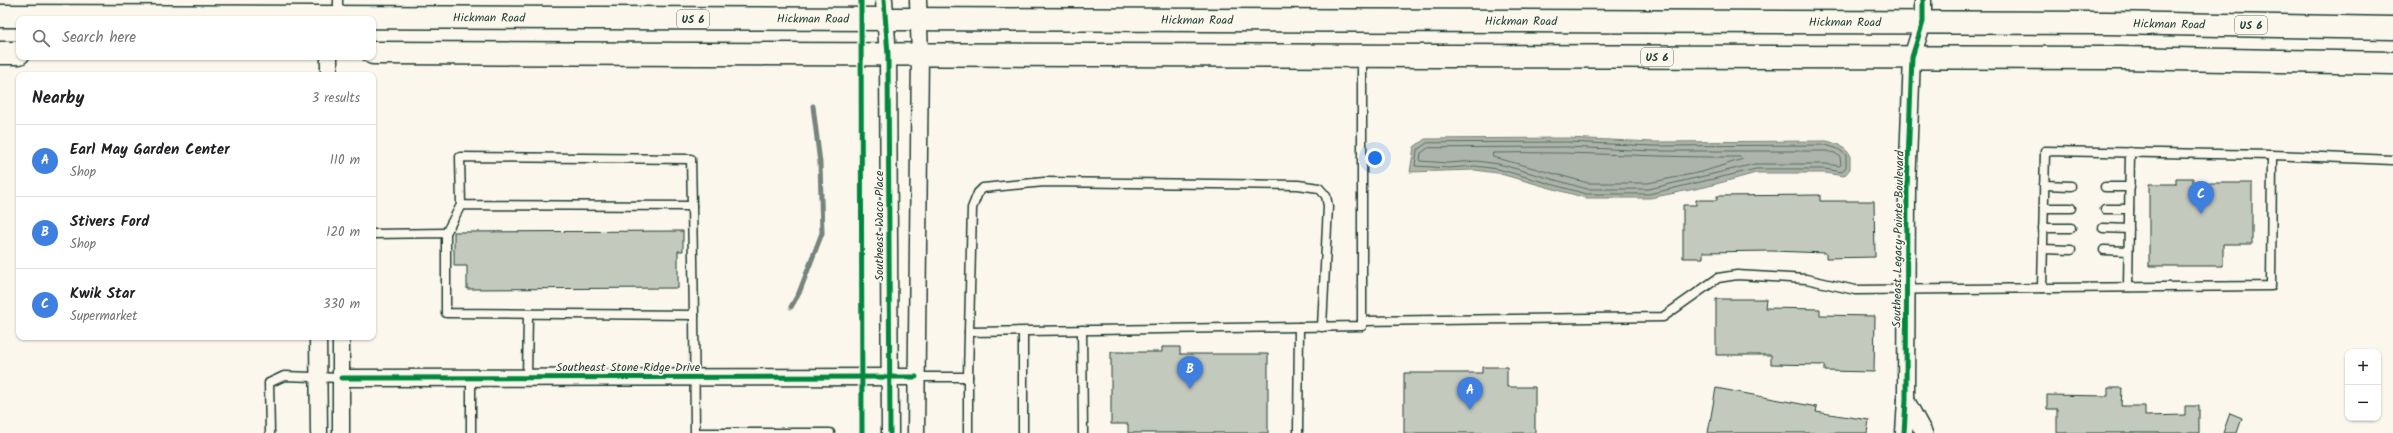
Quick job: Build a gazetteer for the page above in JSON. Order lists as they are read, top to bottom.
{
  "streets": {
    "highway": ["Hickman Road", "US 6"],
    "street": ["Southeast Waco Place", "Southeast Legacy Pointe Boulevard", "Southeast Stone Ridge Drive"]
  },
  "crossings": [
    ["Hickman Road", "Southeast Waco Place"],
    ["Hickman Road", "Southeast Legacy Pointe Boulevard"],
    ["Southeast Waco Place", "Southeast Stone Ridge Drive"]
  ],
  "page": {
    "search": "Search here",
    "heading": ["Nearby", "3 results"],
    "list": [
      {
        "mark": "A",
        "name": "Earl May Garden Center",
        "note": "Shop",
        "value": "110 m"
      },
      {
        "mark": "B",
        "name": "Stivers Ford",
        "note": "Shop",
        "value": "120 m"
      },
      {
        "mark": "C",
        "name": "Kwik Star",
        "note": "Supermarket",
        "value": "330 m"
      }
    ],
    "pins": ["C", "B", "A"],
    "map_buttons": ["+", "−"]
  }
}
